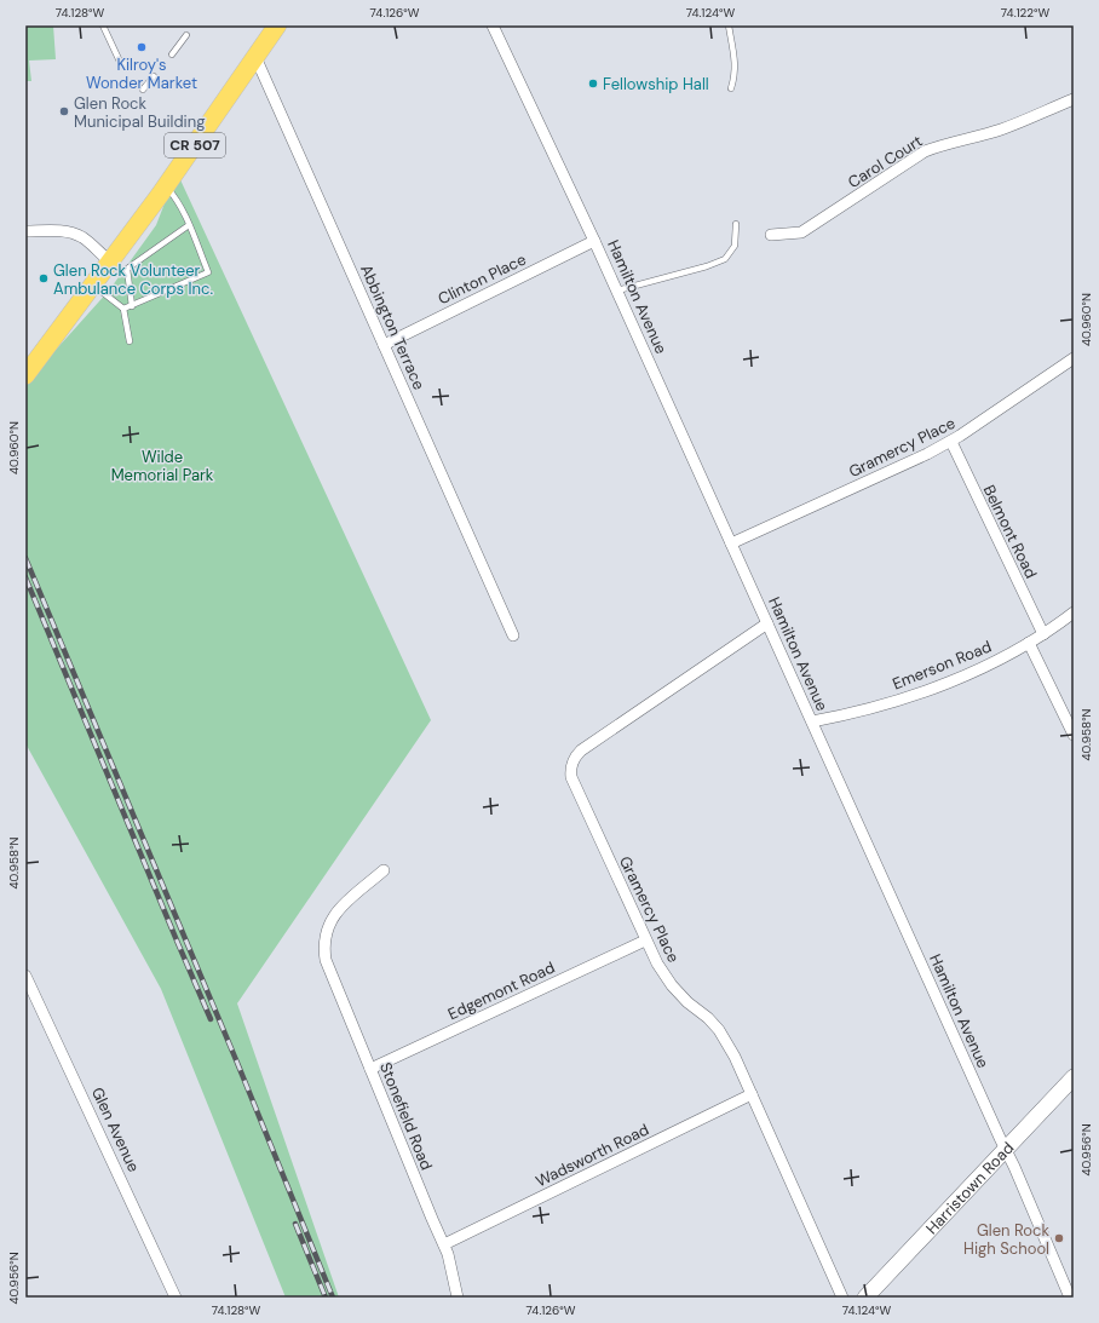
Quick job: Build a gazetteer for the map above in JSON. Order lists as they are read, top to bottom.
{
  "streets": {
    "main road": ["CR 507"],
    "street": [
      "Carol Court",
      "Clinton Place",
      "Hamilton Avenue",
      "Abbington Terrace",
      "Gramercy Place",
      "Belmont Road",
      "Emerson Road",
      "Edgemont Road",
      "Stonefield Road",
      "Glen Avenue",
      "Wadsworth Road",
      "Harristown Road"
    ]
  },
  "crossings": [
    ["CR 507", "Abbington Terrace"],
    ["Clinton Place", "Hamilton Avenue"],
    ["Clinton Place", "Abbington Terrace"],
    ["Hamilton Avenue", "Gramercy Place"],
    ["Hamilton Avenue", "Emerson Road"],
    ["Hamilton Avenue", "Harristown Road"],
    ["Gramercy Place", "Belmont Road"],
    ["Gramercy Place", "Edgemont Road"],
    ["Gramercy Place", "Wadsworth Road"],
    ["Belmont Road", "Emerson Road"],
    ["Edgemont Road", "Stonefield Road"],
    ["Stonefield Road", "Wadsworth Road"]
  ],
  "parks": ["Wilde Memorial Park"],
  "places": [
    "Kilroy's Wonder Market",
    "Fellowship Hall",
    "Glen Rock Municipal Building",
    "Glen Rock Volunteer Ambulance Corps Inc.",
    "Glen Rock High School"
  ],
  "coordinates": [
    "74.128°W",
    "74.126°W",
    "74.124°W",
    "74.122°W",
    "40.960°N",
    "40.958°N",
    "40.956°N"
  ]
}
